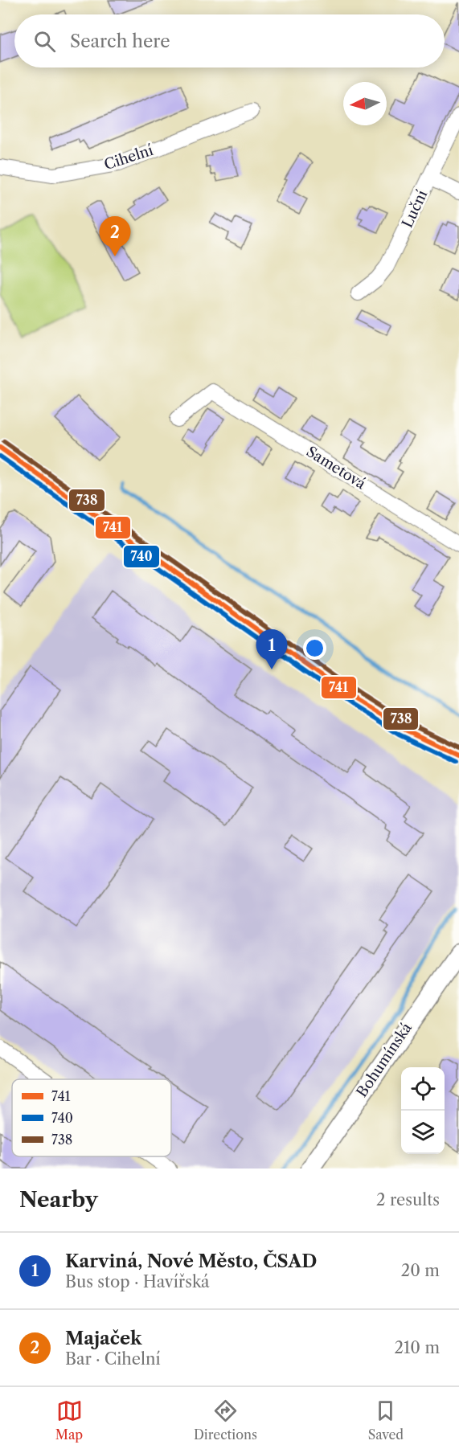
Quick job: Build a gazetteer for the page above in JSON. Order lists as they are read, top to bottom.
{
  "streets": {
    "main road": ["Bohumínská"],
    "street": ["Cihelní", "Luční", "Sametová"]
  },
  "lines": ["transit line 738", "transit line 741", "transit line 740"],
  "legend": ["741", "740", "738"],
  "north": "left",
  "page": {
    "search": "Search here",
    "pins": ["2", "1"],
    "heading": ["Nearby", "2 results"],
    "list": [
      {
        "mark": "1",
        "name": "Karviná, Nové Město, ČSAD",
        "note": "Bus stop · Havířská",
        "value": "20 m"
      },
      {
        "mark": "2",
        "name": "Majaček",
        "note": "Bar · Cihelní",
        "value": "210 m"
      }
    ],
    "nav": ["Map", "Directions", "Saved"]
  }
}
